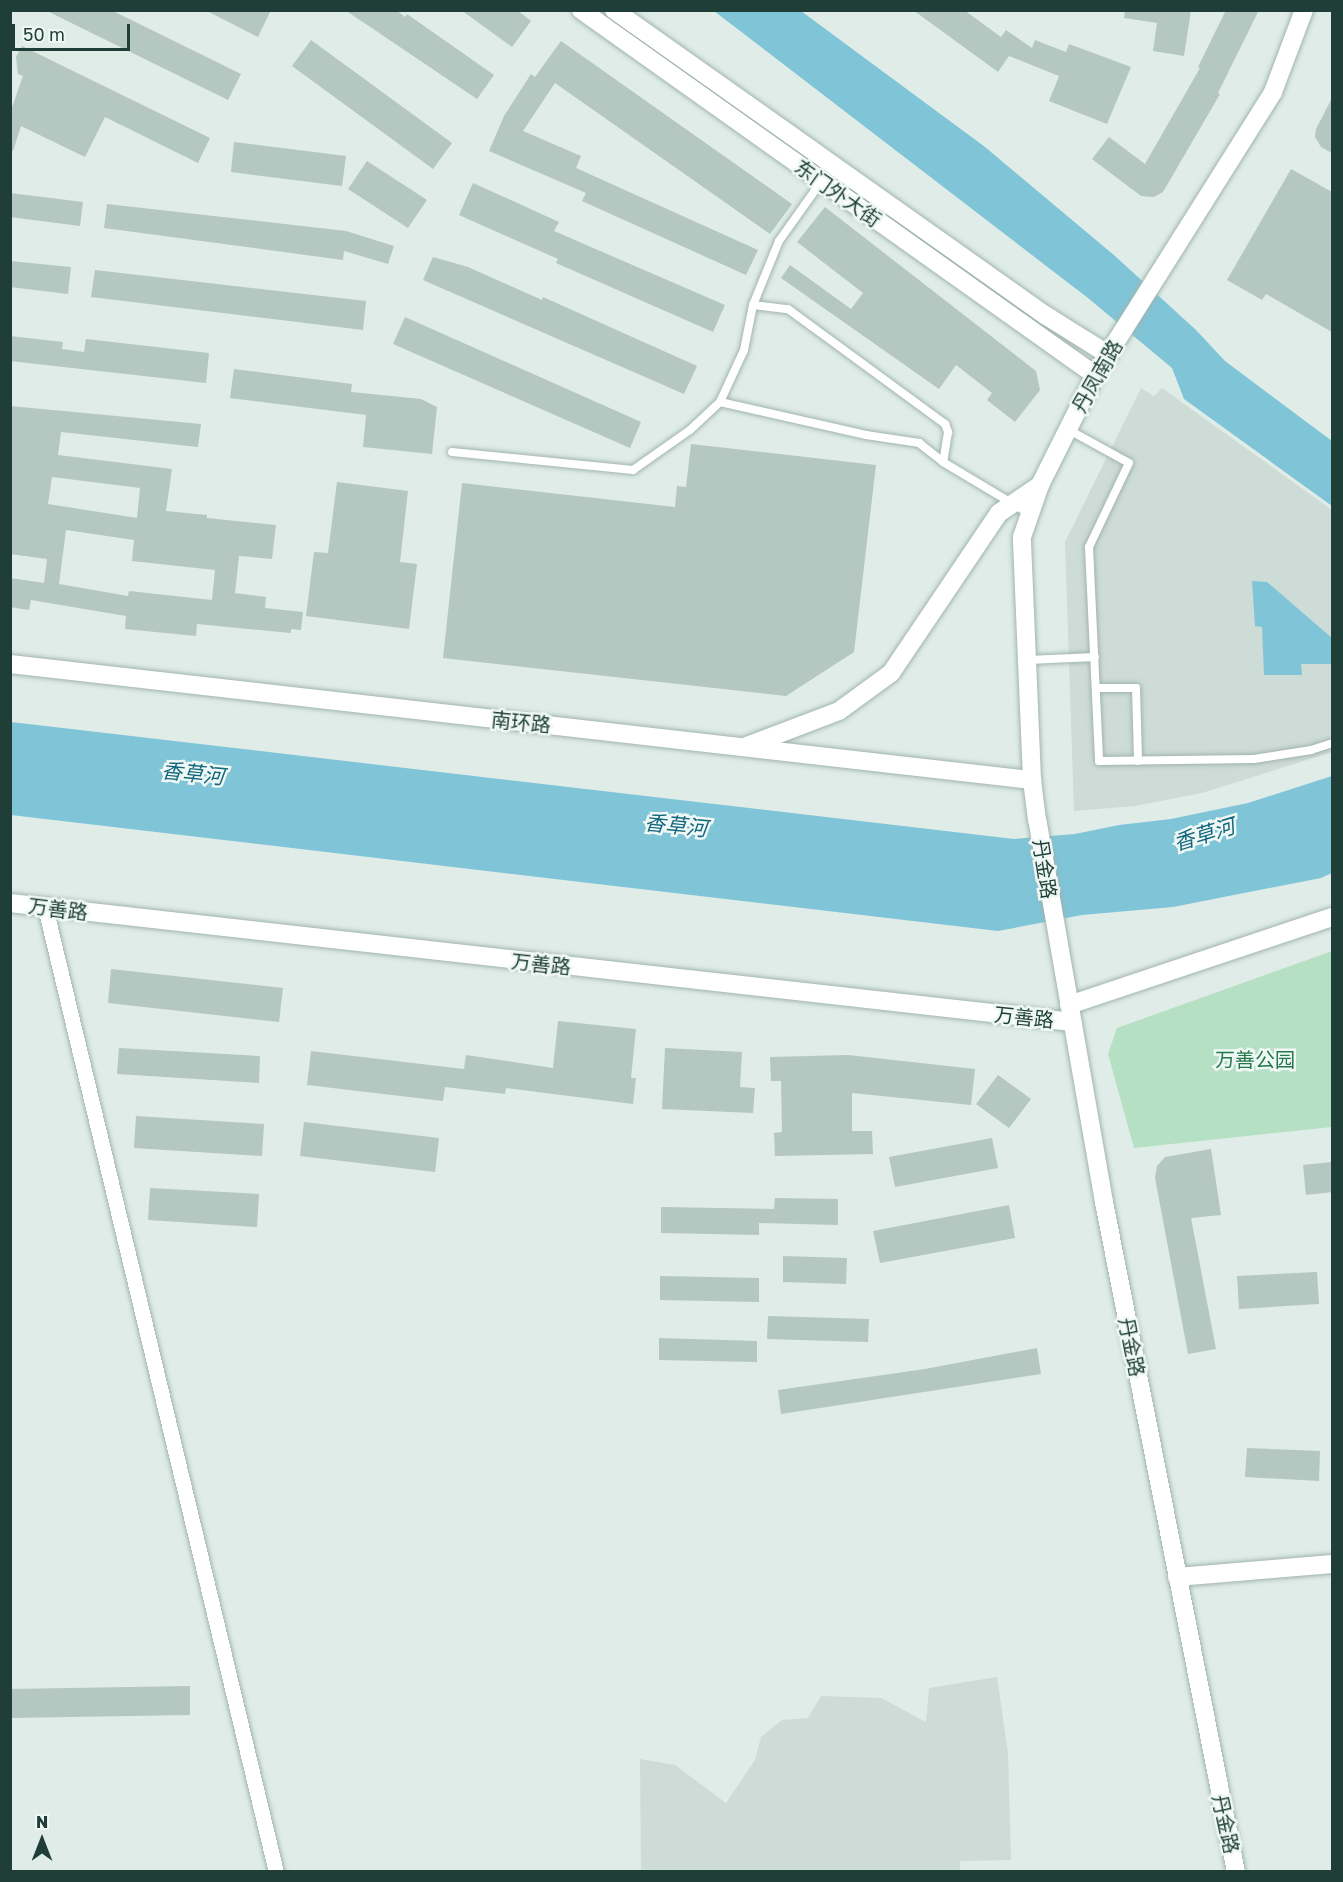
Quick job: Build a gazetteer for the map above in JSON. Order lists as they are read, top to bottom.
{
  "streets": {
    "main road": [
      "东门外大街",
      "丹凤南路",
      "南环路",
      "丹金路",
      "万善路"
    ]
  },
  "crossings": [
    ["东门外大街", "丹凤南路"],
    ["丹凤南路", "南环路"],
    ["丹凤南路", "丹金路"],
    ["南环路", "丹金路"],
    ["丹金路", "万善路"]
  ],
  "water": ["香草河"],
  "parks": ["万善公园"],
  "scale_bar": "50 m",
  "north": "top"
}
